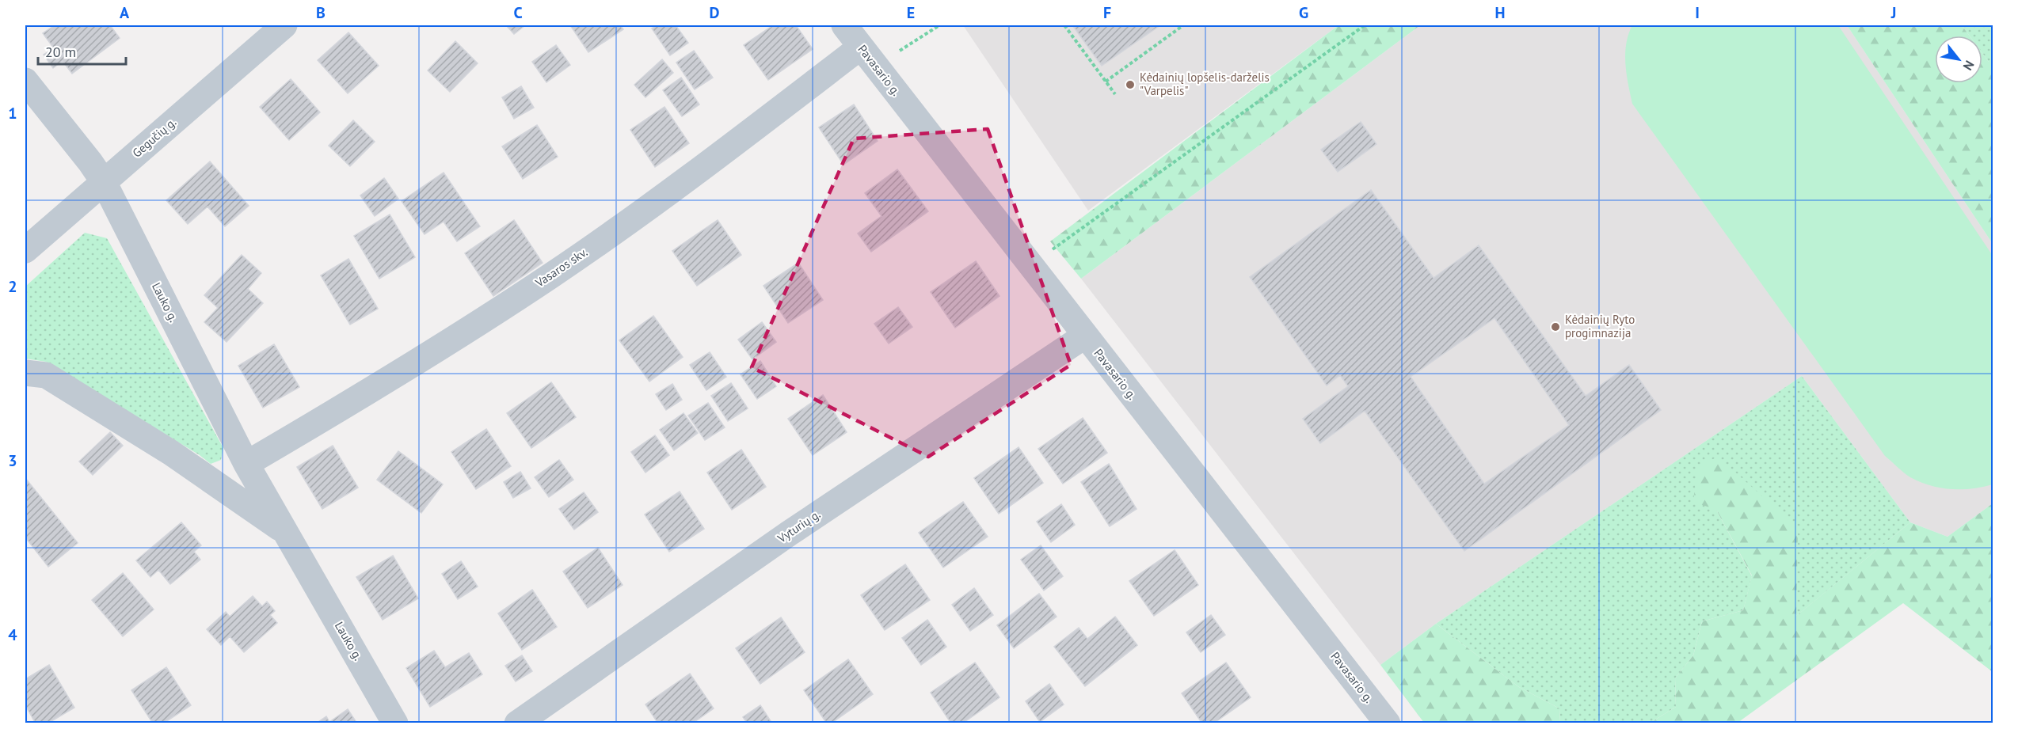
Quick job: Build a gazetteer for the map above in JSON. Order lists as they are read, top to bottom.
{
  "streets": {
    "street": [
      "Pavasario g.",
      "Gegučių g.",
      "Vasaros skv.",
      "Lauko g.",
      "Vyturių g."
    ]
  },
  "crossings": [
    ["Pavasario g.", "Vasaros skv."],
    ["Pavasario g.", "Vyturių g."],
    ["Gegučių g.", "Lauko g."],
    ["Vasaros skv.", "Lauko g."]
  ],
  "places": ["Kėdainių lopšelis-darželis \"Varpelis\"", "Kėdainių Ryto progimnazija"],
  "scale_bar": "20 m",
  "north": "bottom right",
  "grid": {
    "columns": [
      "A",
      "B",
      "C",
      "D",
      "E",
      "F",
      "G",
      "H",
      "I",
      "J"
    ],
    "rows": [
      "1",
      "2",
      "3",
      "4"
    ]
  }
}
